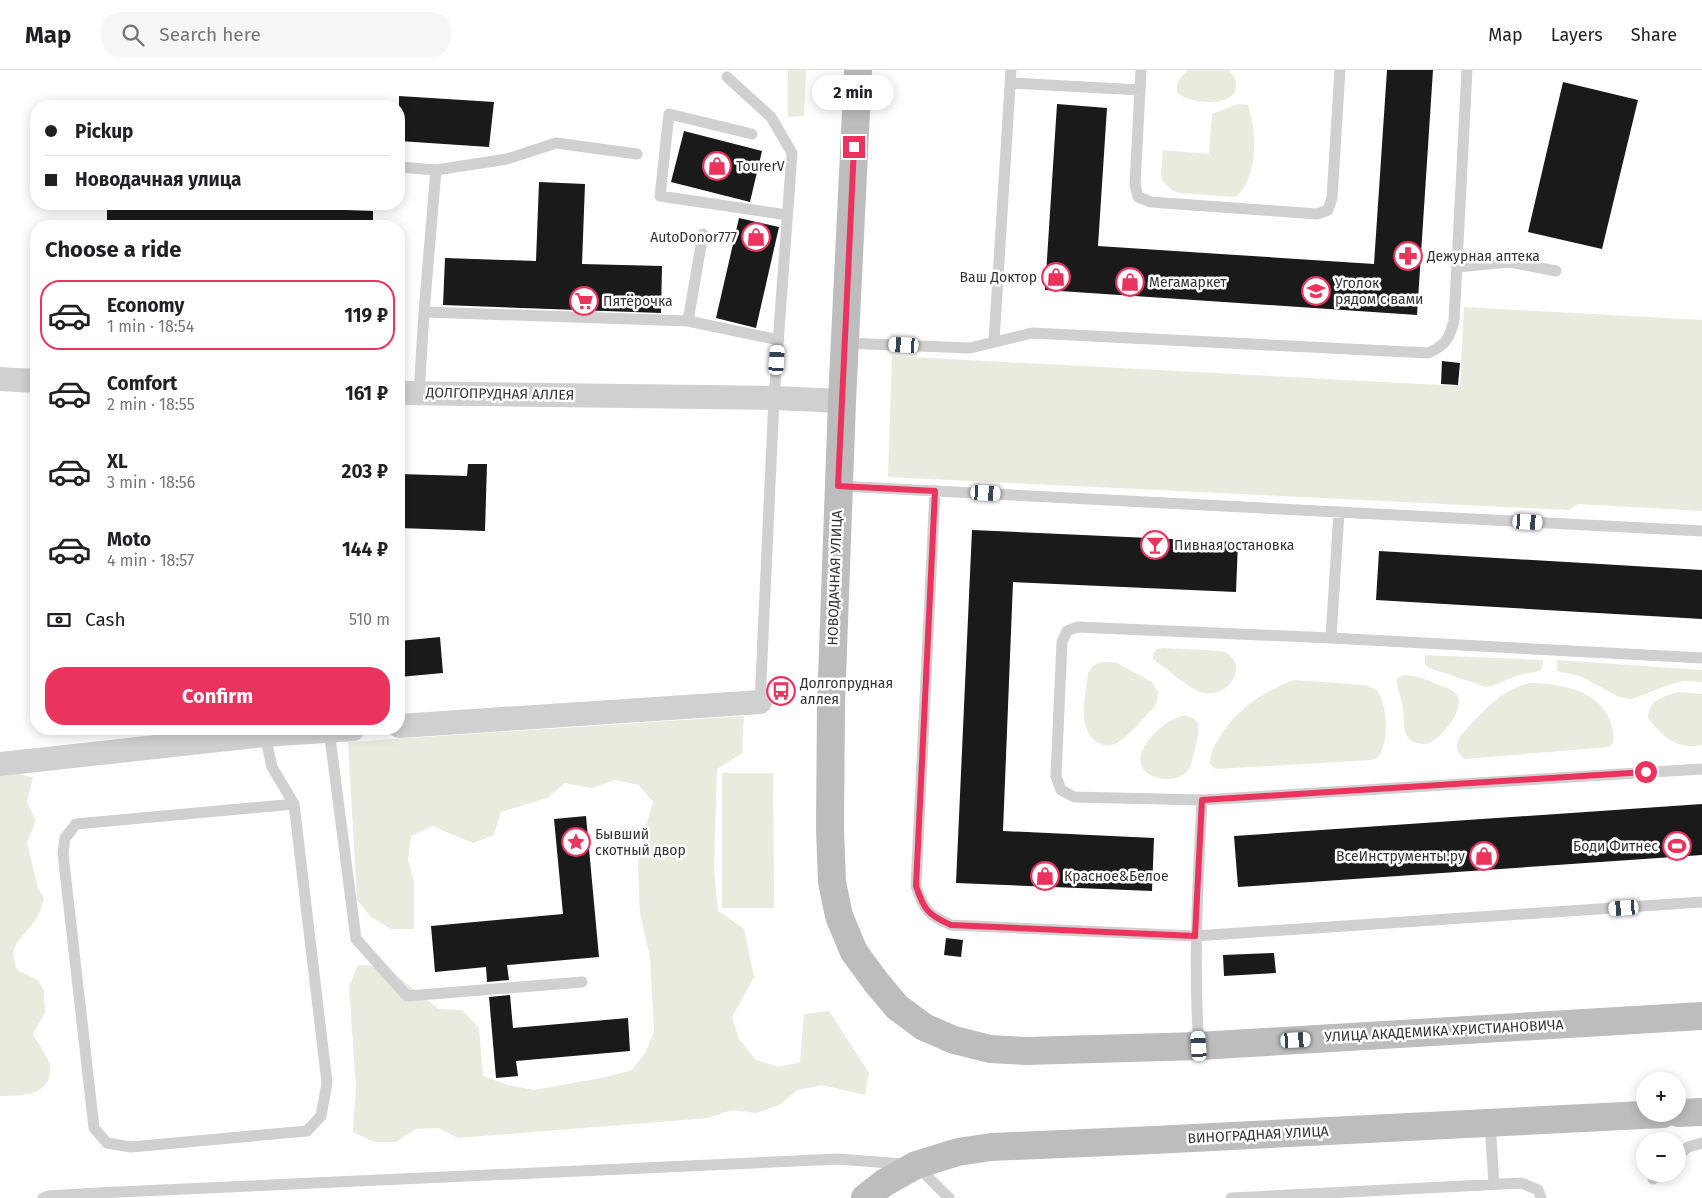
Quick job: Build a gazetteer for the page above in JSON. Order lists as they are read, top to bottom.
{
  "streets": {
    "street": [
      "ДОЛГОПРУДНАЯ АЛЛЕЯ",
      "НОВОДАЧНАЯ УЛИЦА",
      "УЛИЦА АКАДЕМИКА ХРИСТИАНОВИЧА",
      "ВИНОГРАДНАЯ УЛИЦА"
    ]
  },
  "crossings": [
    ["ДОЛГОПРУДНАЯ АЛЛЕЯ", "НОВОДАЧНАЯ УЛИЦА"],
    ["НОВОДАЧНАЯ УЛИЦА", "УЛИЦА АКАДЕМИКА ХРИСТИАНОВИЧА"]
  ],
  "places": {
    "shop": [
      "TourerV",
      "AutoDonor777",
      "Ваш Доктор",
      "Мегамаркет",
      "ВсеИнструменты.ру",
      "Красное&Белое"
    ],
    "pharmacy": ["Дежурная аптека"],
    "school or university": ["Уголок рядом с вами"],
    "supermarket": ["Пятёрочка"],
    "bar": ["Пивная остановка"],
    "bus stop": ["Долгопрудная аллея"],
    "place": ["Бывший скотный двор"],
    "sports": ["Боди Фитнес"]
  },
  "page": {
    "header": "Map",
    "search": "Search here",
    "nav": ["Map", "Layers", "Share"],
    "bubble": "2 min",
    "banner": ["Pickup", "Новодачная улица"],
    "heading": "Choose a ride",
    "list": [
      {
        "name": "Economy",
        "note": "1 min · 18:54",
        "value": "119 ₽"
      },
      {
        "name": "Comfort",
        "note": "2 min · 18:55",
        "value": "161 ₽"
      },
      {
        "name": "XL",
        "note": "3 min · 18:56",
        "value": "203 ₽"
      },
      {
        "name": "Moto",
        "note": "4 min · 18:57",
        "value": "144 ₽"
      }
    ],
    "pay": ["Cash", "510 m"],
    "buttons": "Confirm",
    "map_buttons": ["+", "−"]
  }
}
